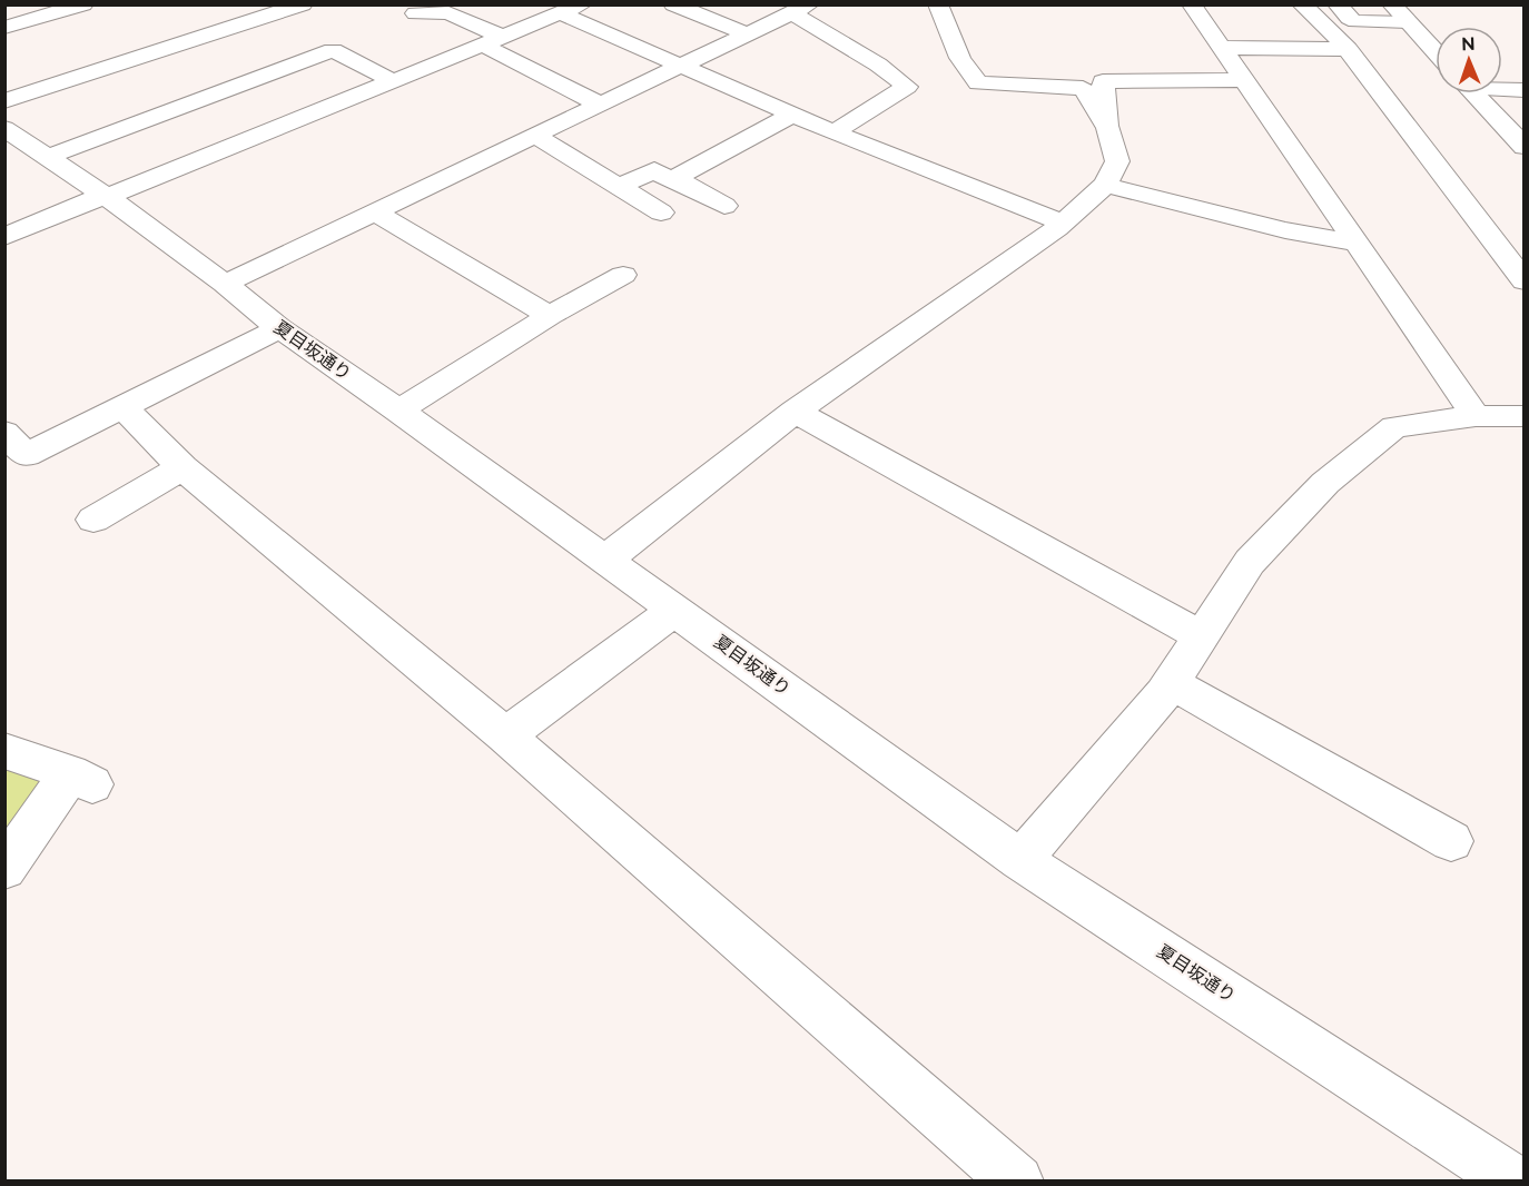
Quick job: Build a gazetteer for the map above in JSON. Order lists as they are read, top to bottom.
{
  "streets": {
    "street": ["夏目坂通り"]
  },
  "north": "top"
}
